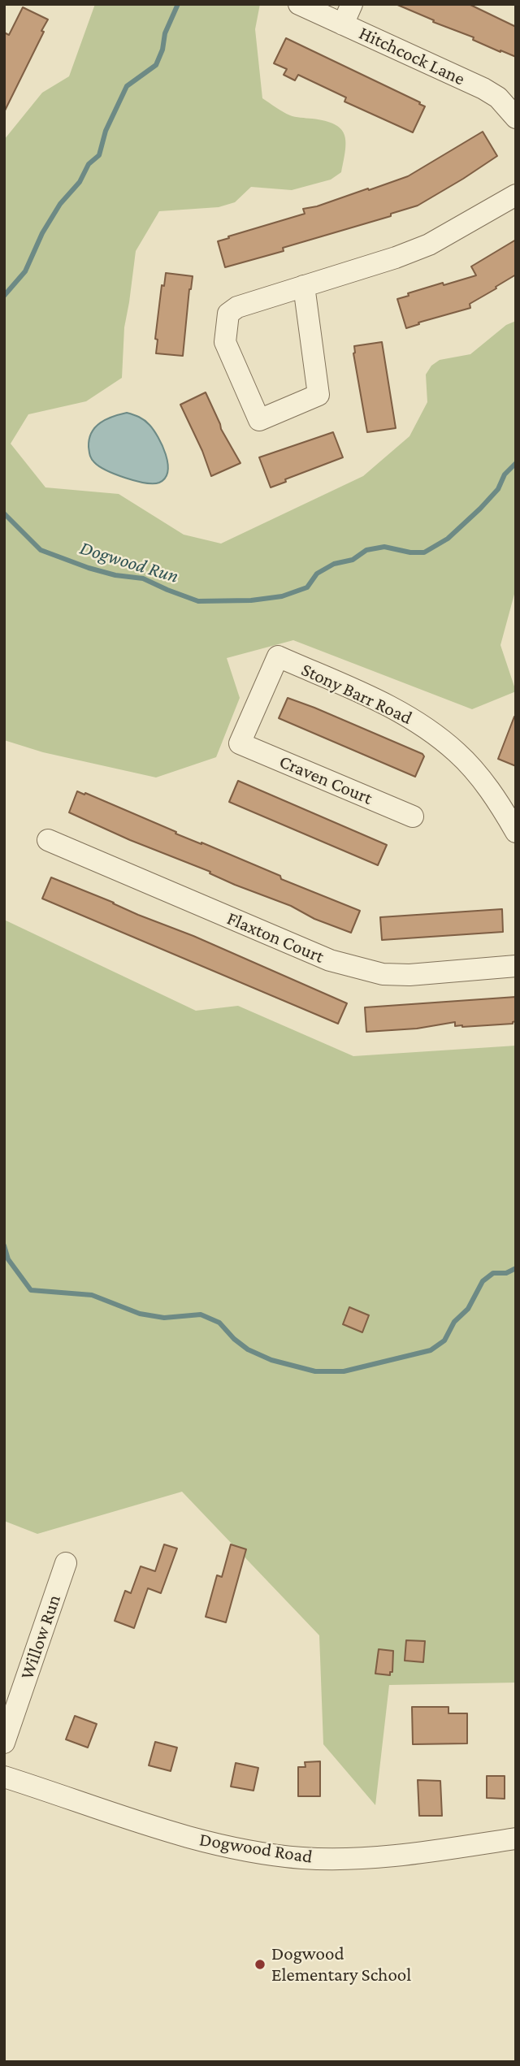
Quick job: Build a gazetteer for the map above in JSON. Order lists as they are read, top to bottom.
{
  "streets": {
    "street": [
      "Hitchcock Lane",
      "Stony Barr Road",
      "Craven Court",
      "Flaxton Court",
      "Willow Run",
      "Dogwood Road"
    ]
  },
  "crossings": [
    ["Stony Barr Road", "Craven Court"]
  ],
  "water": ["Dogwood Run"],
  "places": ["Dogwood Elementary School"]
}
